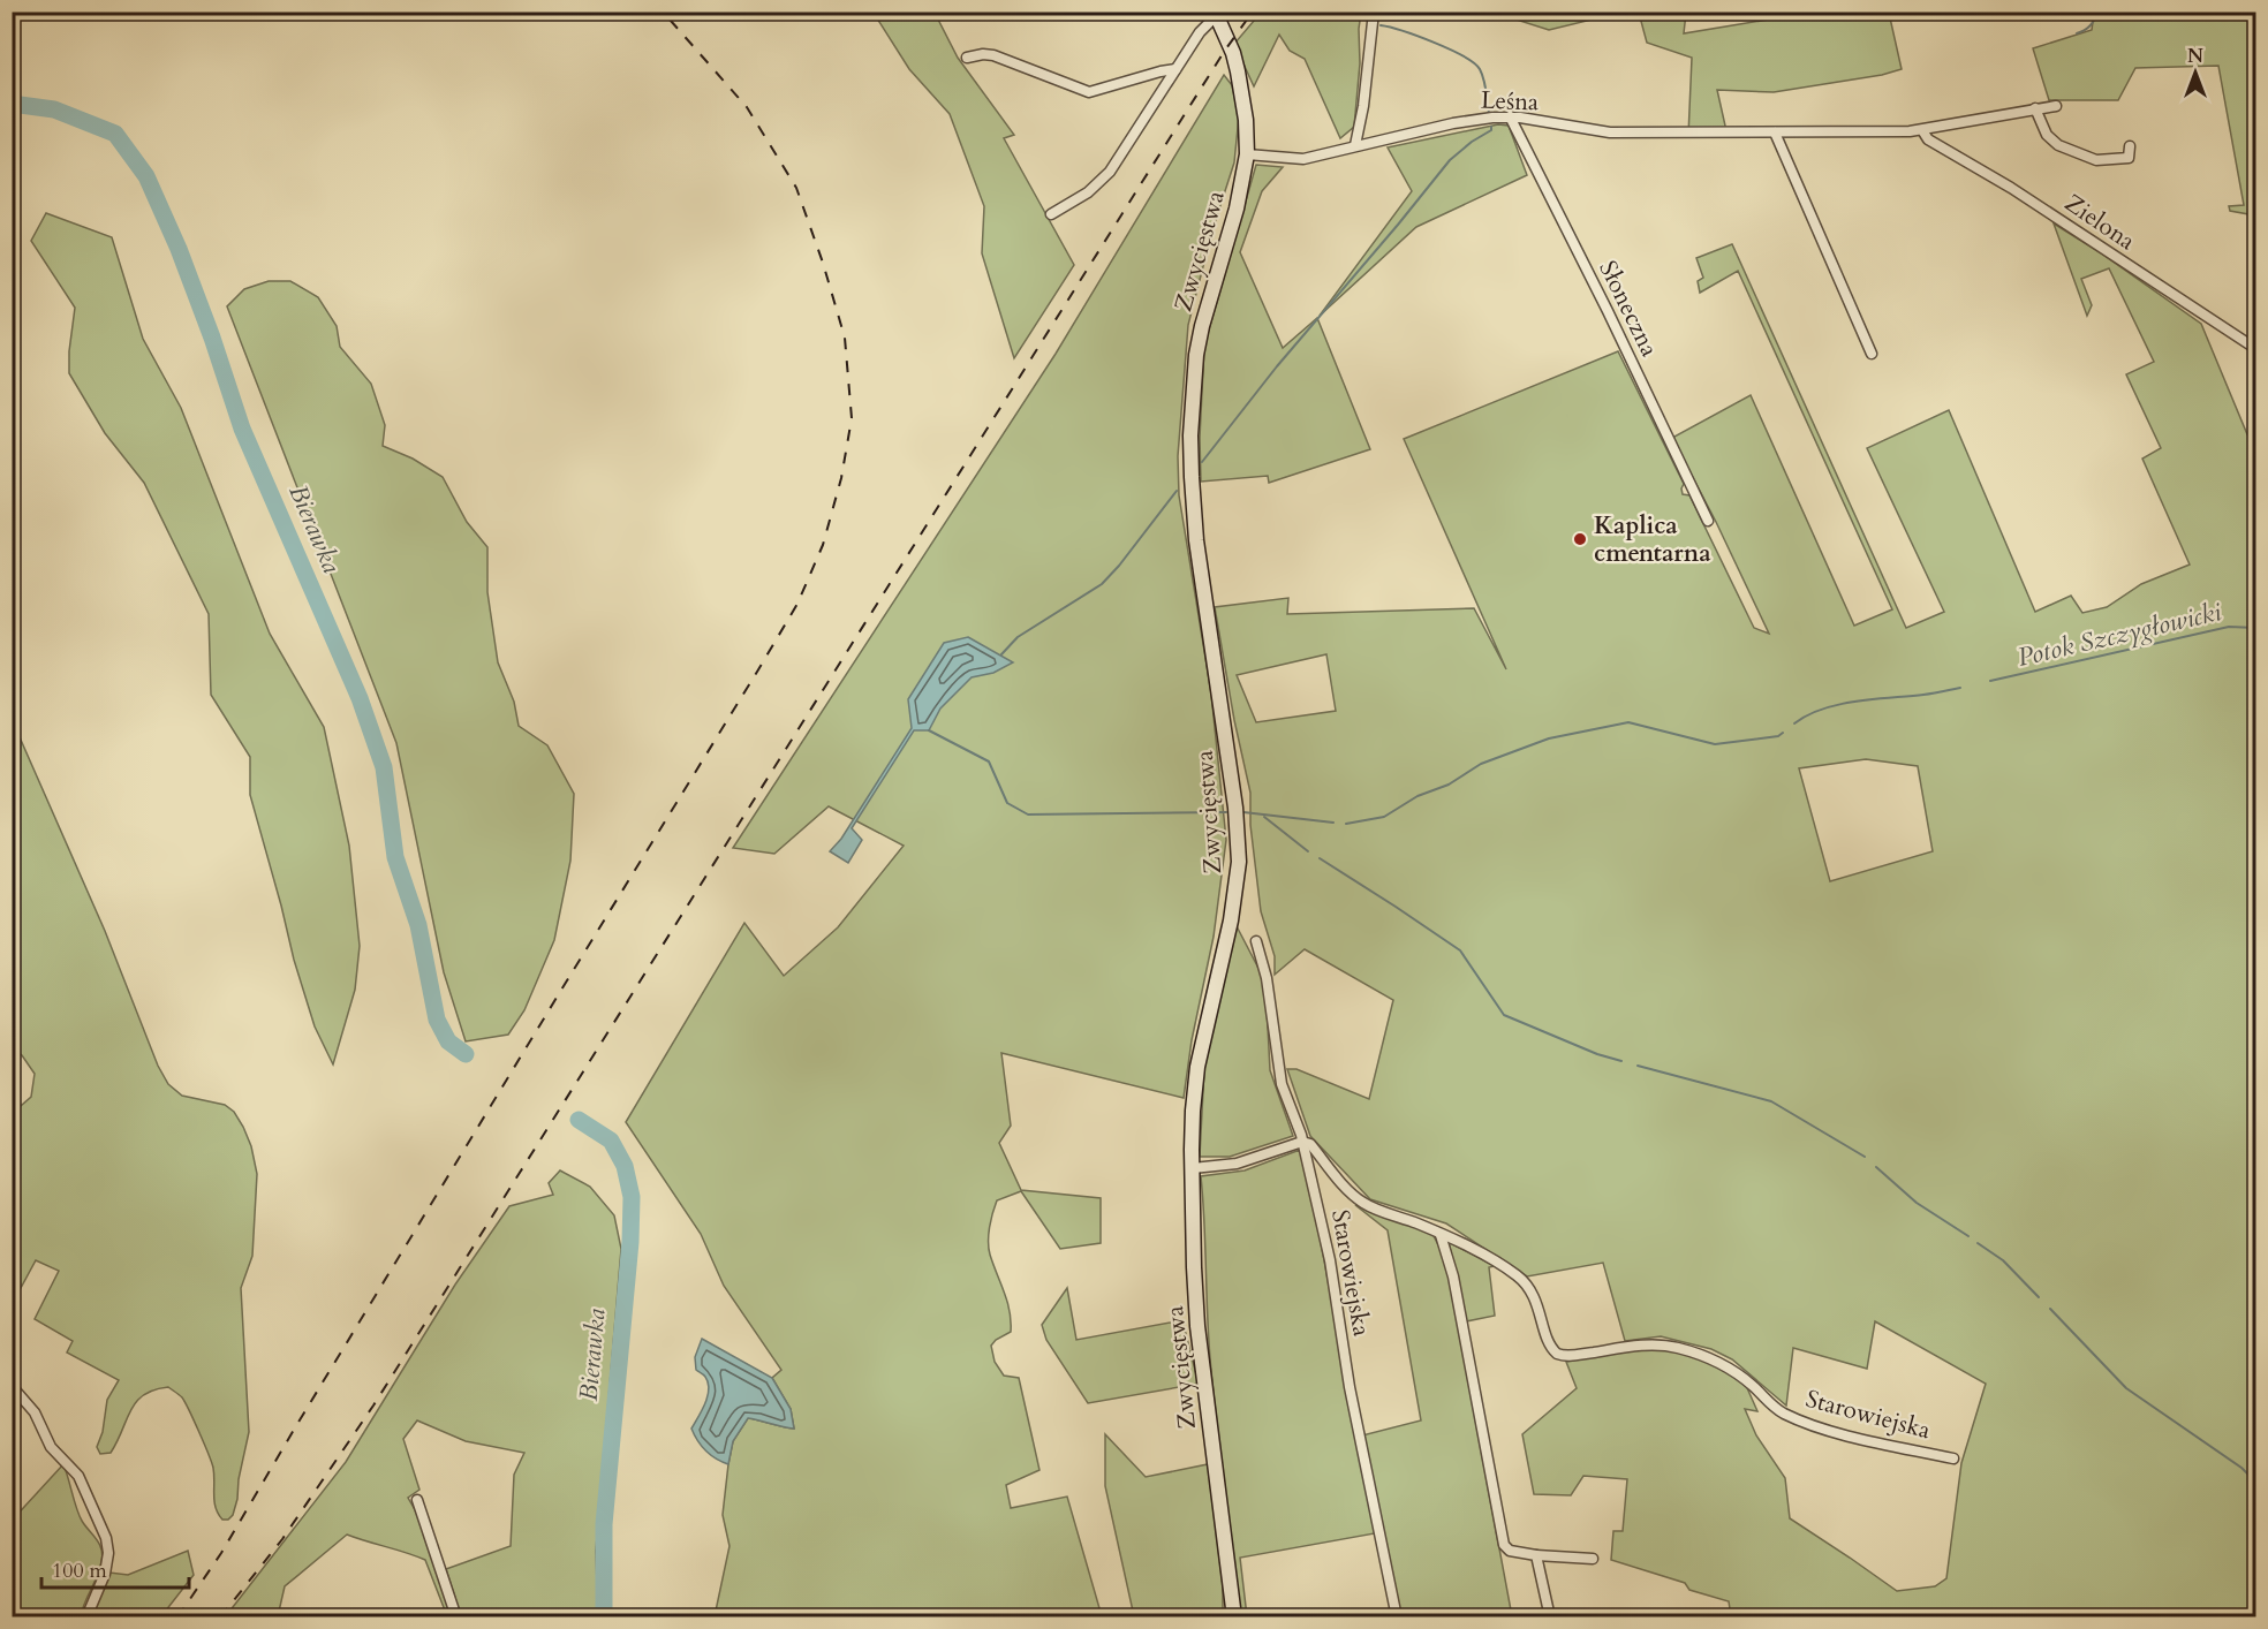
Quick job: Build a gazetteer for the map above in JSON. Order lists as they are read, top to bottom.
{
  "streets": {
    "main road": ["Zwycięstwa"],
    "street": [
      "Leśna",
      "Zielona",
      "Słoneczna",
      "Starowiejska"
    ]
  },
  "crossings": [
    ["Leśna", "Zielona"],
    ["Leśna", "Zwycięstwa"],
    ["Leśna", "Słoneczna"]
  ],
  "water": ["Bierawka", "Potok Szczygłowicki"],
  "places": ["Kaplica cmentarna"],
  "scale_bar": "100 m",
  "north": "top"
}
